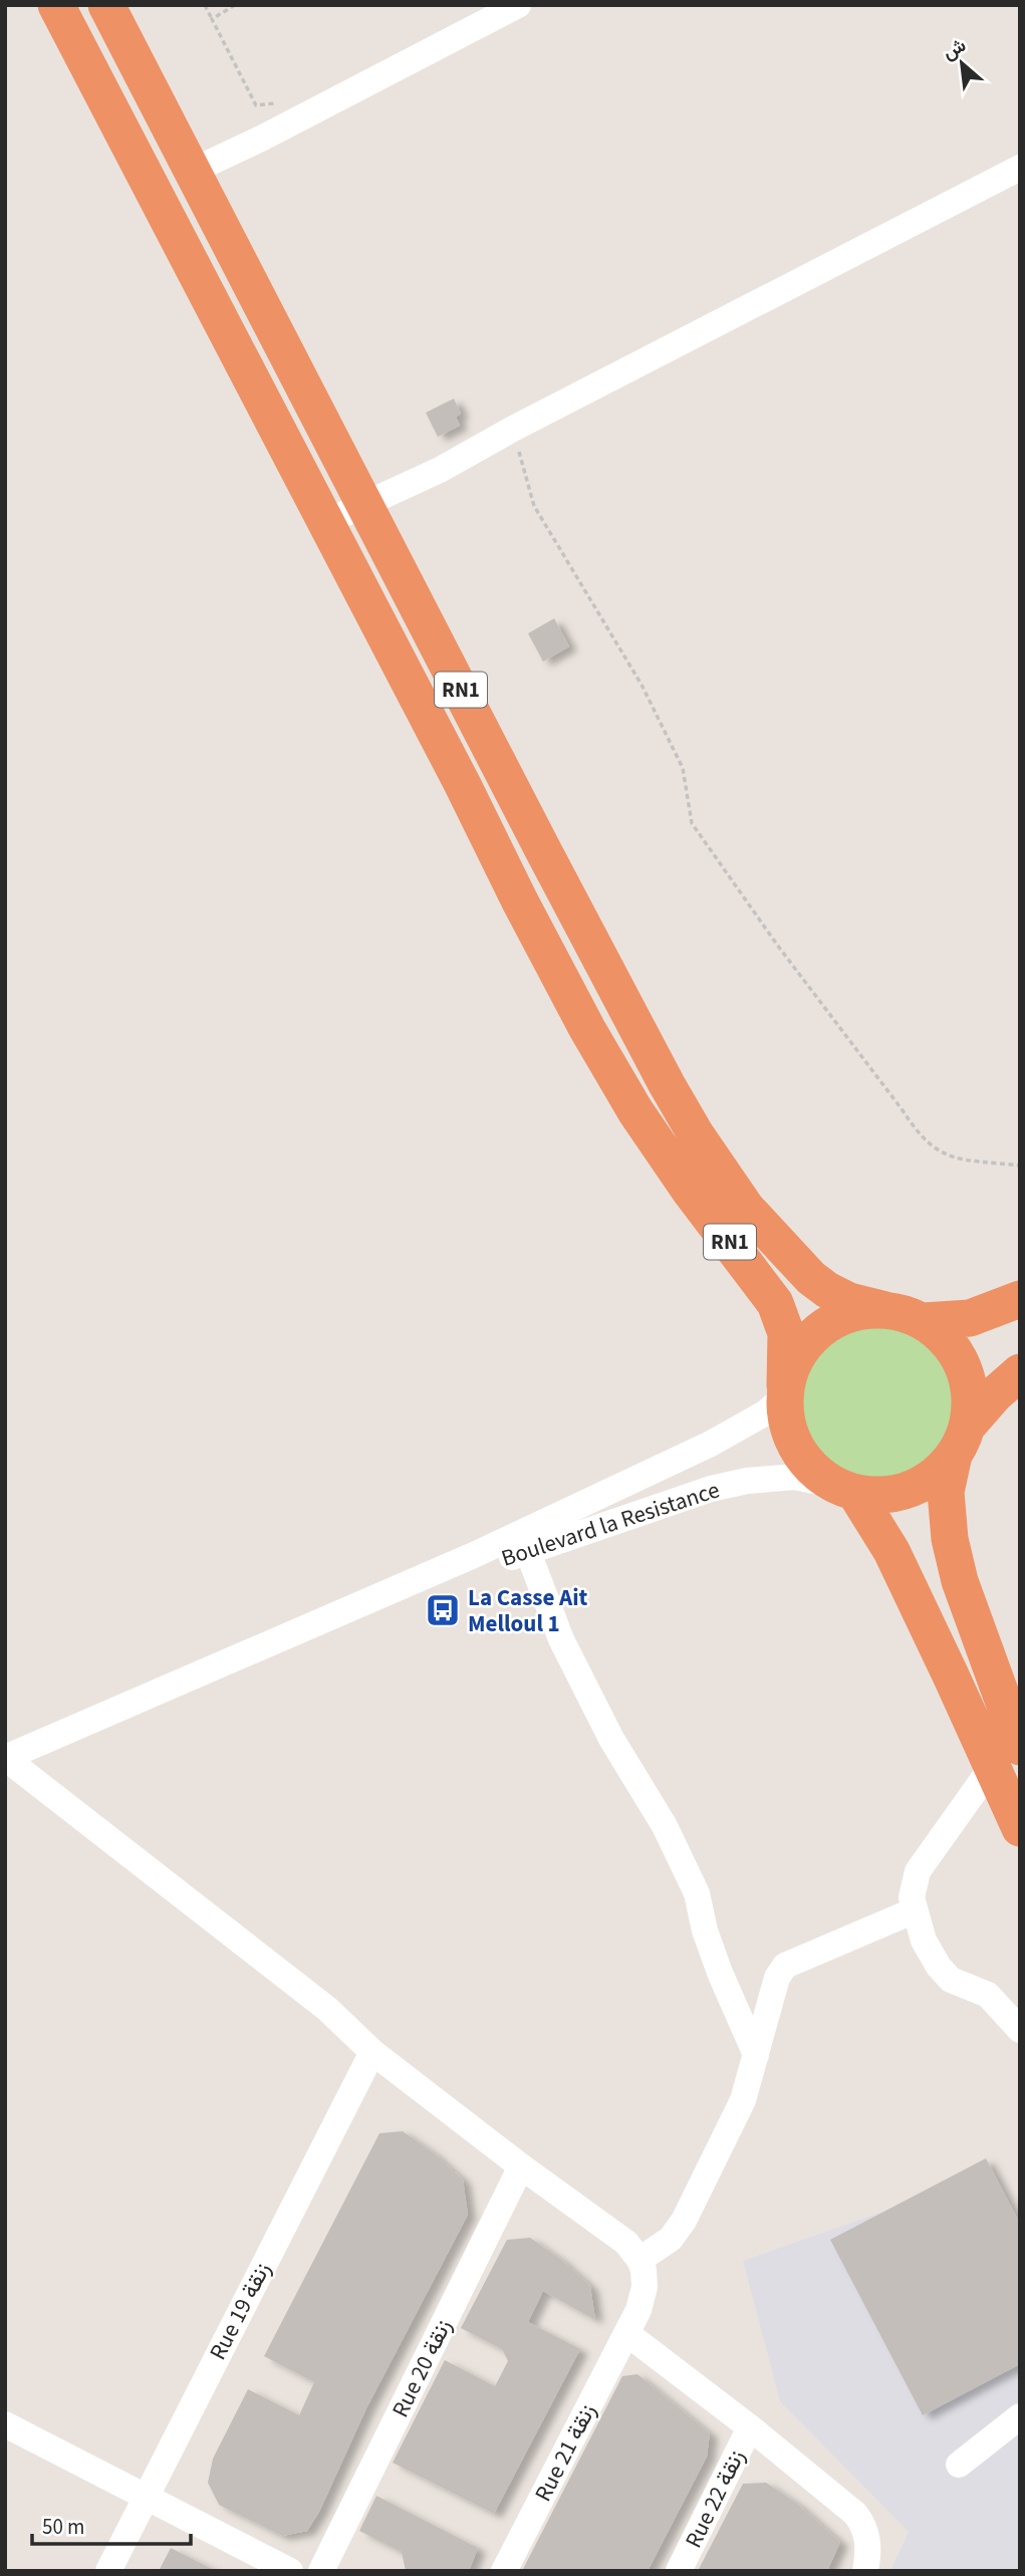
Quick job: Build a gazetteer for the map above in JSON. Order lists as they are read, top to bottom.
{
  "streets": {
    "highway": ["RN1"],
    "street": [
      "Boulevard la Resistance",
      "Rue 19 زنقة",
      "Rue 20 زنقة",
      "Rue 21 زنقة",
      "Rue 22 زنقة"
    ]
  },
  "crossings": [
    ["RN1", "Boulevard la Resistance"]
  ],
  "places": {
    "bus stop": ["La Casse Ait Melloul 1"]
  },
  "scale_bar": "50 m",
  "north": "top left"
}
